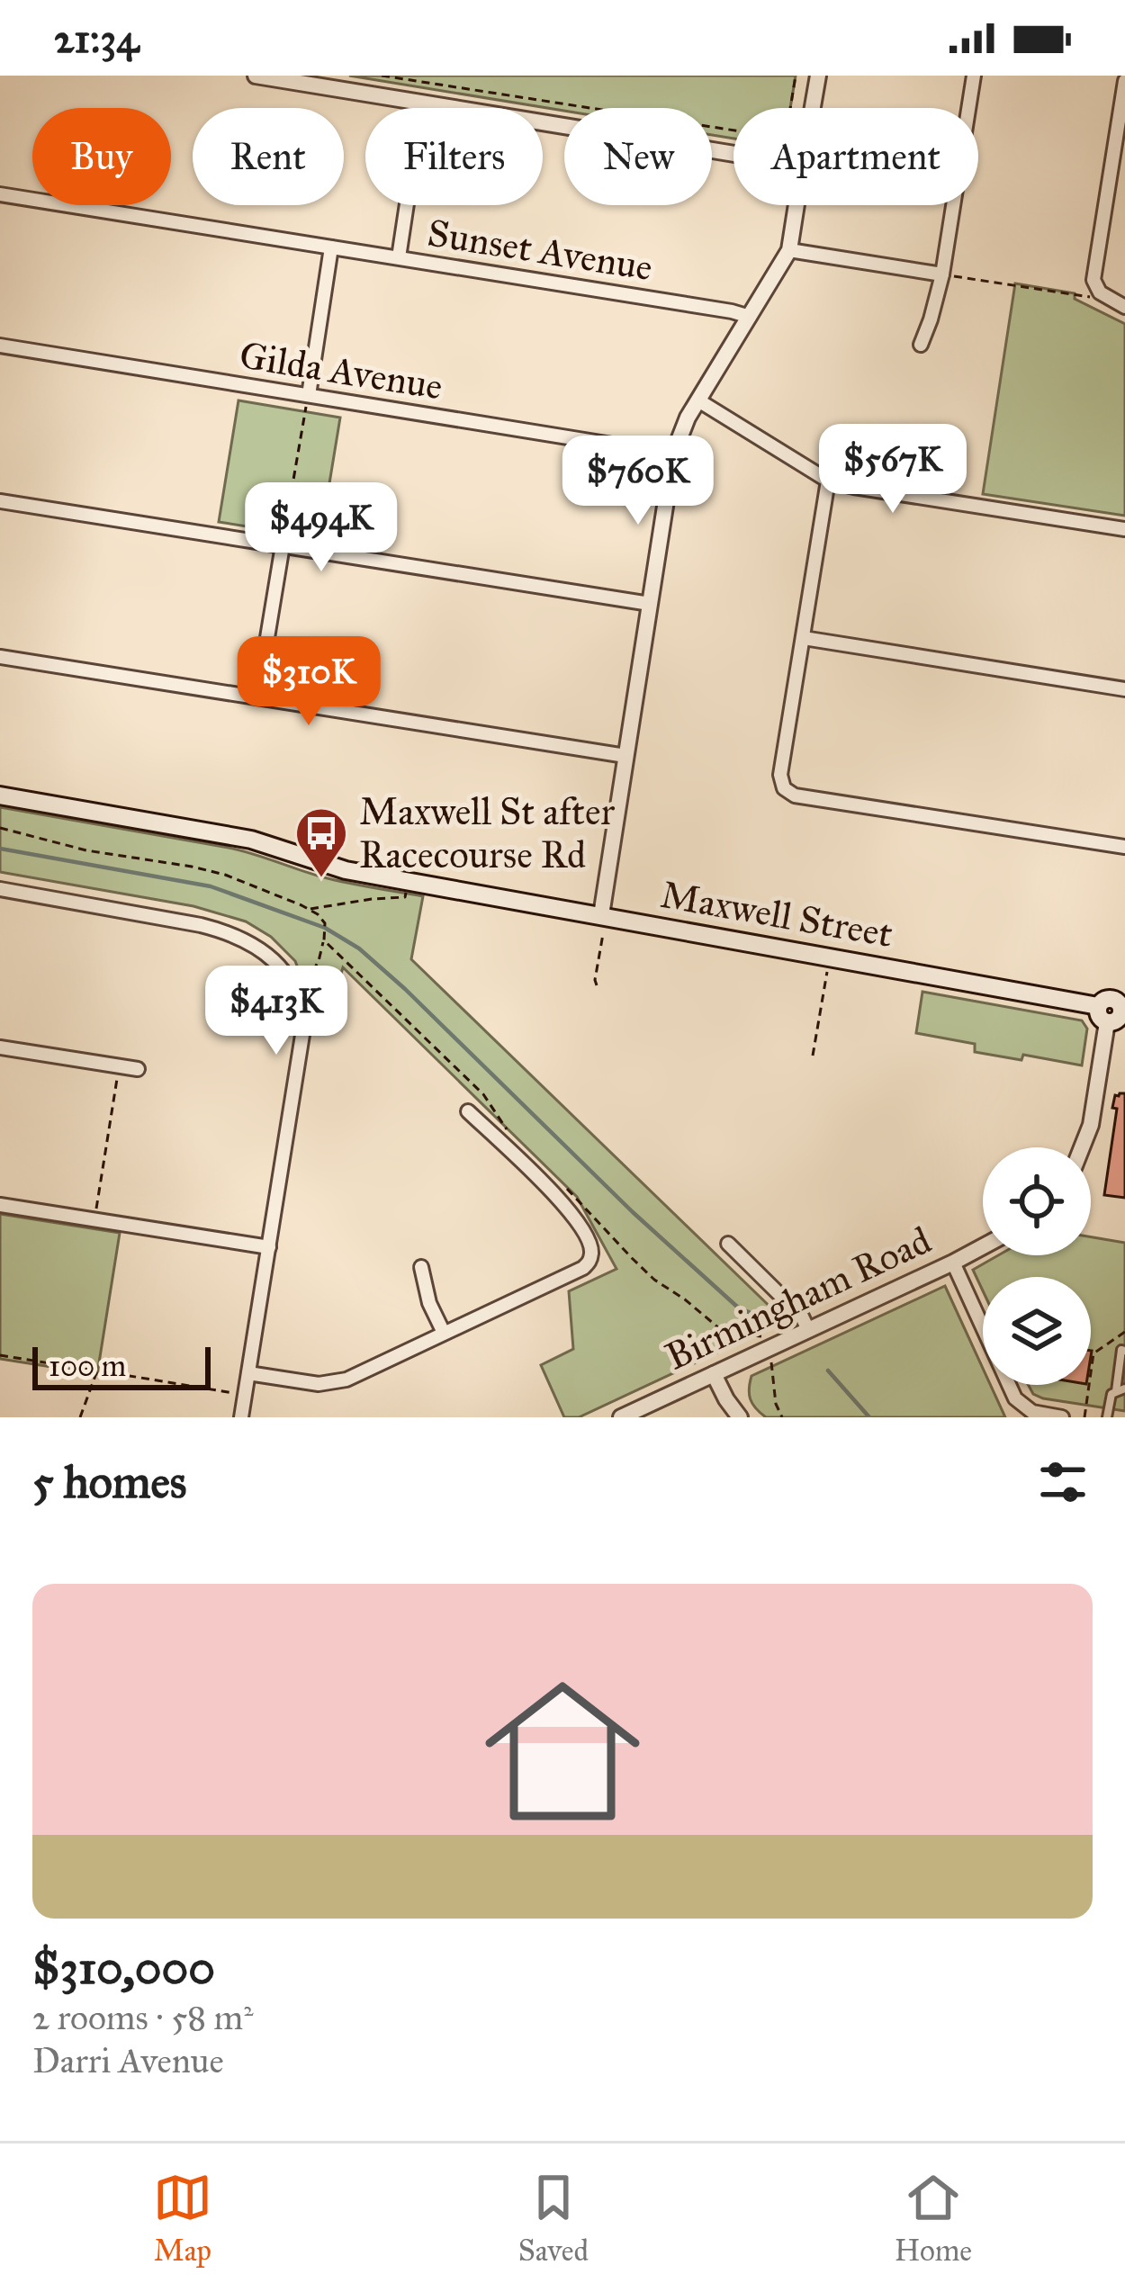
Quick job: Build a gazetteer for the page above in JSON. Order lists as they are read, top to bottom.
{
  "streets": {
    "main road": ["Maxwell Street"],
    "street": ["Sunset Avenue", "Gilda Avenue", "Birmingham Road"]
  },
  "places": {
    "bus stop": ["Maxwell St after Racecourse Rd"]
  },
  "scale_bar": "100 m",
  "page": {
    "status": "21:34",
    "chip": [
      "Buy",
      "Rent",
      "Filters",
      "New",
      "Apartment"
    ],
    "price": [
      "$567K",
      "$760K",
      "$494K",
      "$310K",
      "$413K"
    ],
    "scale": "100 m",
    "heading": "5 homes",
    "list": [
      {
        "name": "$310,000",
        "note": "2 rooms · 58 m² · Darri Avenue"
      }
    ],
    "tabs": ["Map", "Saved", "Home"]
  }
}
